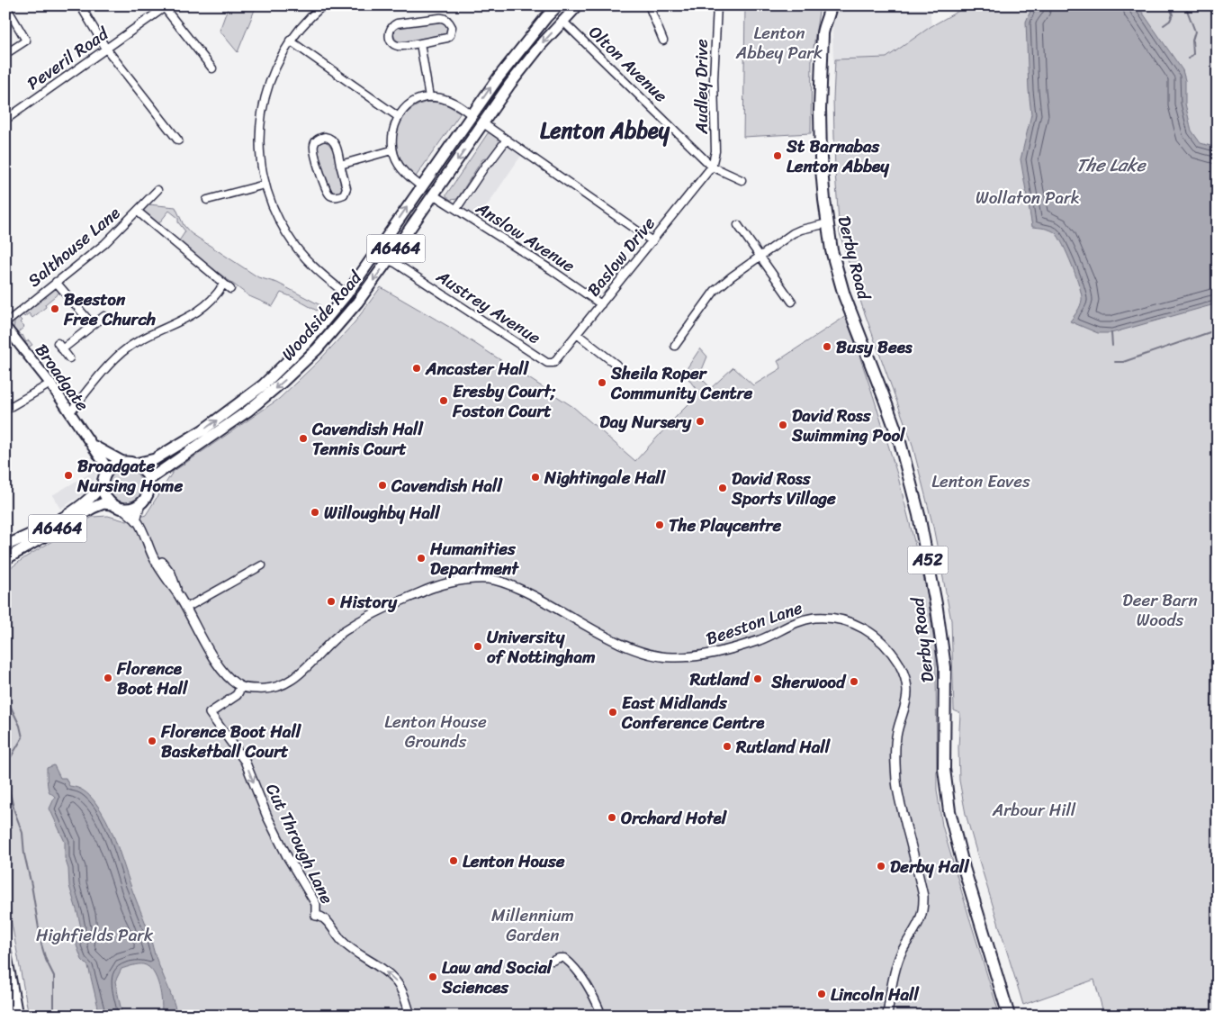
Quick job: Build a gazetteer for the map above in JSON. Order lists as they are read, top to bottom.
{
  "streets": {
    "highway": ["Derby Road", "A52"],
    "main road": ["A6464", "Woodside Road", "Broadgate"],
    "street": [
      "Peveril Road",
      "Olton Avenue",
      "Audley Drive",
      "Anslow Avenue",
      "Salthouse Lane",
      "Baslow Drive",
      "Austrey Avenue",
      "Beeston Lane",
      "Cut Through Lane"
    ]
  },
  "crossings": [
    ["Olton Avenue", "Audley Drive"],
    ["Olton Avenue", "Baslow Drive"],
    ["Olton Avenue", "Woodside Road"],
    ["Audley Drive", "Baslow Drive"],
    ["Anslow Avenue", "Baslow Drive"],
    ["Anslow Avenue", "Woodside Road"],
    ["A6464", "Woodside Road"],
    ["A6464", "Broadgate"],
    ["Baslow Drive", "Austrey Avenue"],
    ["Austrey Avenue", "Woodside Road"],
    ["Woodside Road", "Broadgate"],
    ["Beeston Lane", "Cut Through Lane"]
  ],
  "districts": ["Lenton Abbey"],
  "water": ["The Lake"],
  "parks": [
    "Lenton Abbey Park",
    "Wollaton Park",
    "Lenton Eaves",
    "Deer Barn Woods",
    "Lenton House Grounds",
    "Arbour Hill",
    "Millennium Garden",
    "Highfields Park"
  ],
  "places": [
    "St Barnabas Lenton Abbey",
    "Beeston Free Church",
    "Busy Bees",
    "Ancaster Hall",
    "Sheila Roper Community Centre",
    "Eresby Court; Foston Court",
    "Day Nursery",
    "David Ross Swimming Pool",
    "Cavendish Hall Tennis Court",
    "Broadgate Nursing Home",
    "Nightingale Hall",
    "Cavendish Hall",
    "David Ross Sports Village",
    "Willoughby Hall",
    "The Playcentre",
    "Humanities Department",
    "History",
    "University of Nottingham",
    "Florence Boot Hall",
    "Rutland",
    "Sherwood",
    "East Midlands Conference Centre",
    "Florence Boot Hall Basketball Court",
    "Rutland Hall",
    "Orchard Hotel",
    "Lenton House",
    "Derby Hall",
    "Law and Social Sciences",
    "Lincoln Hall"
  ]
}
